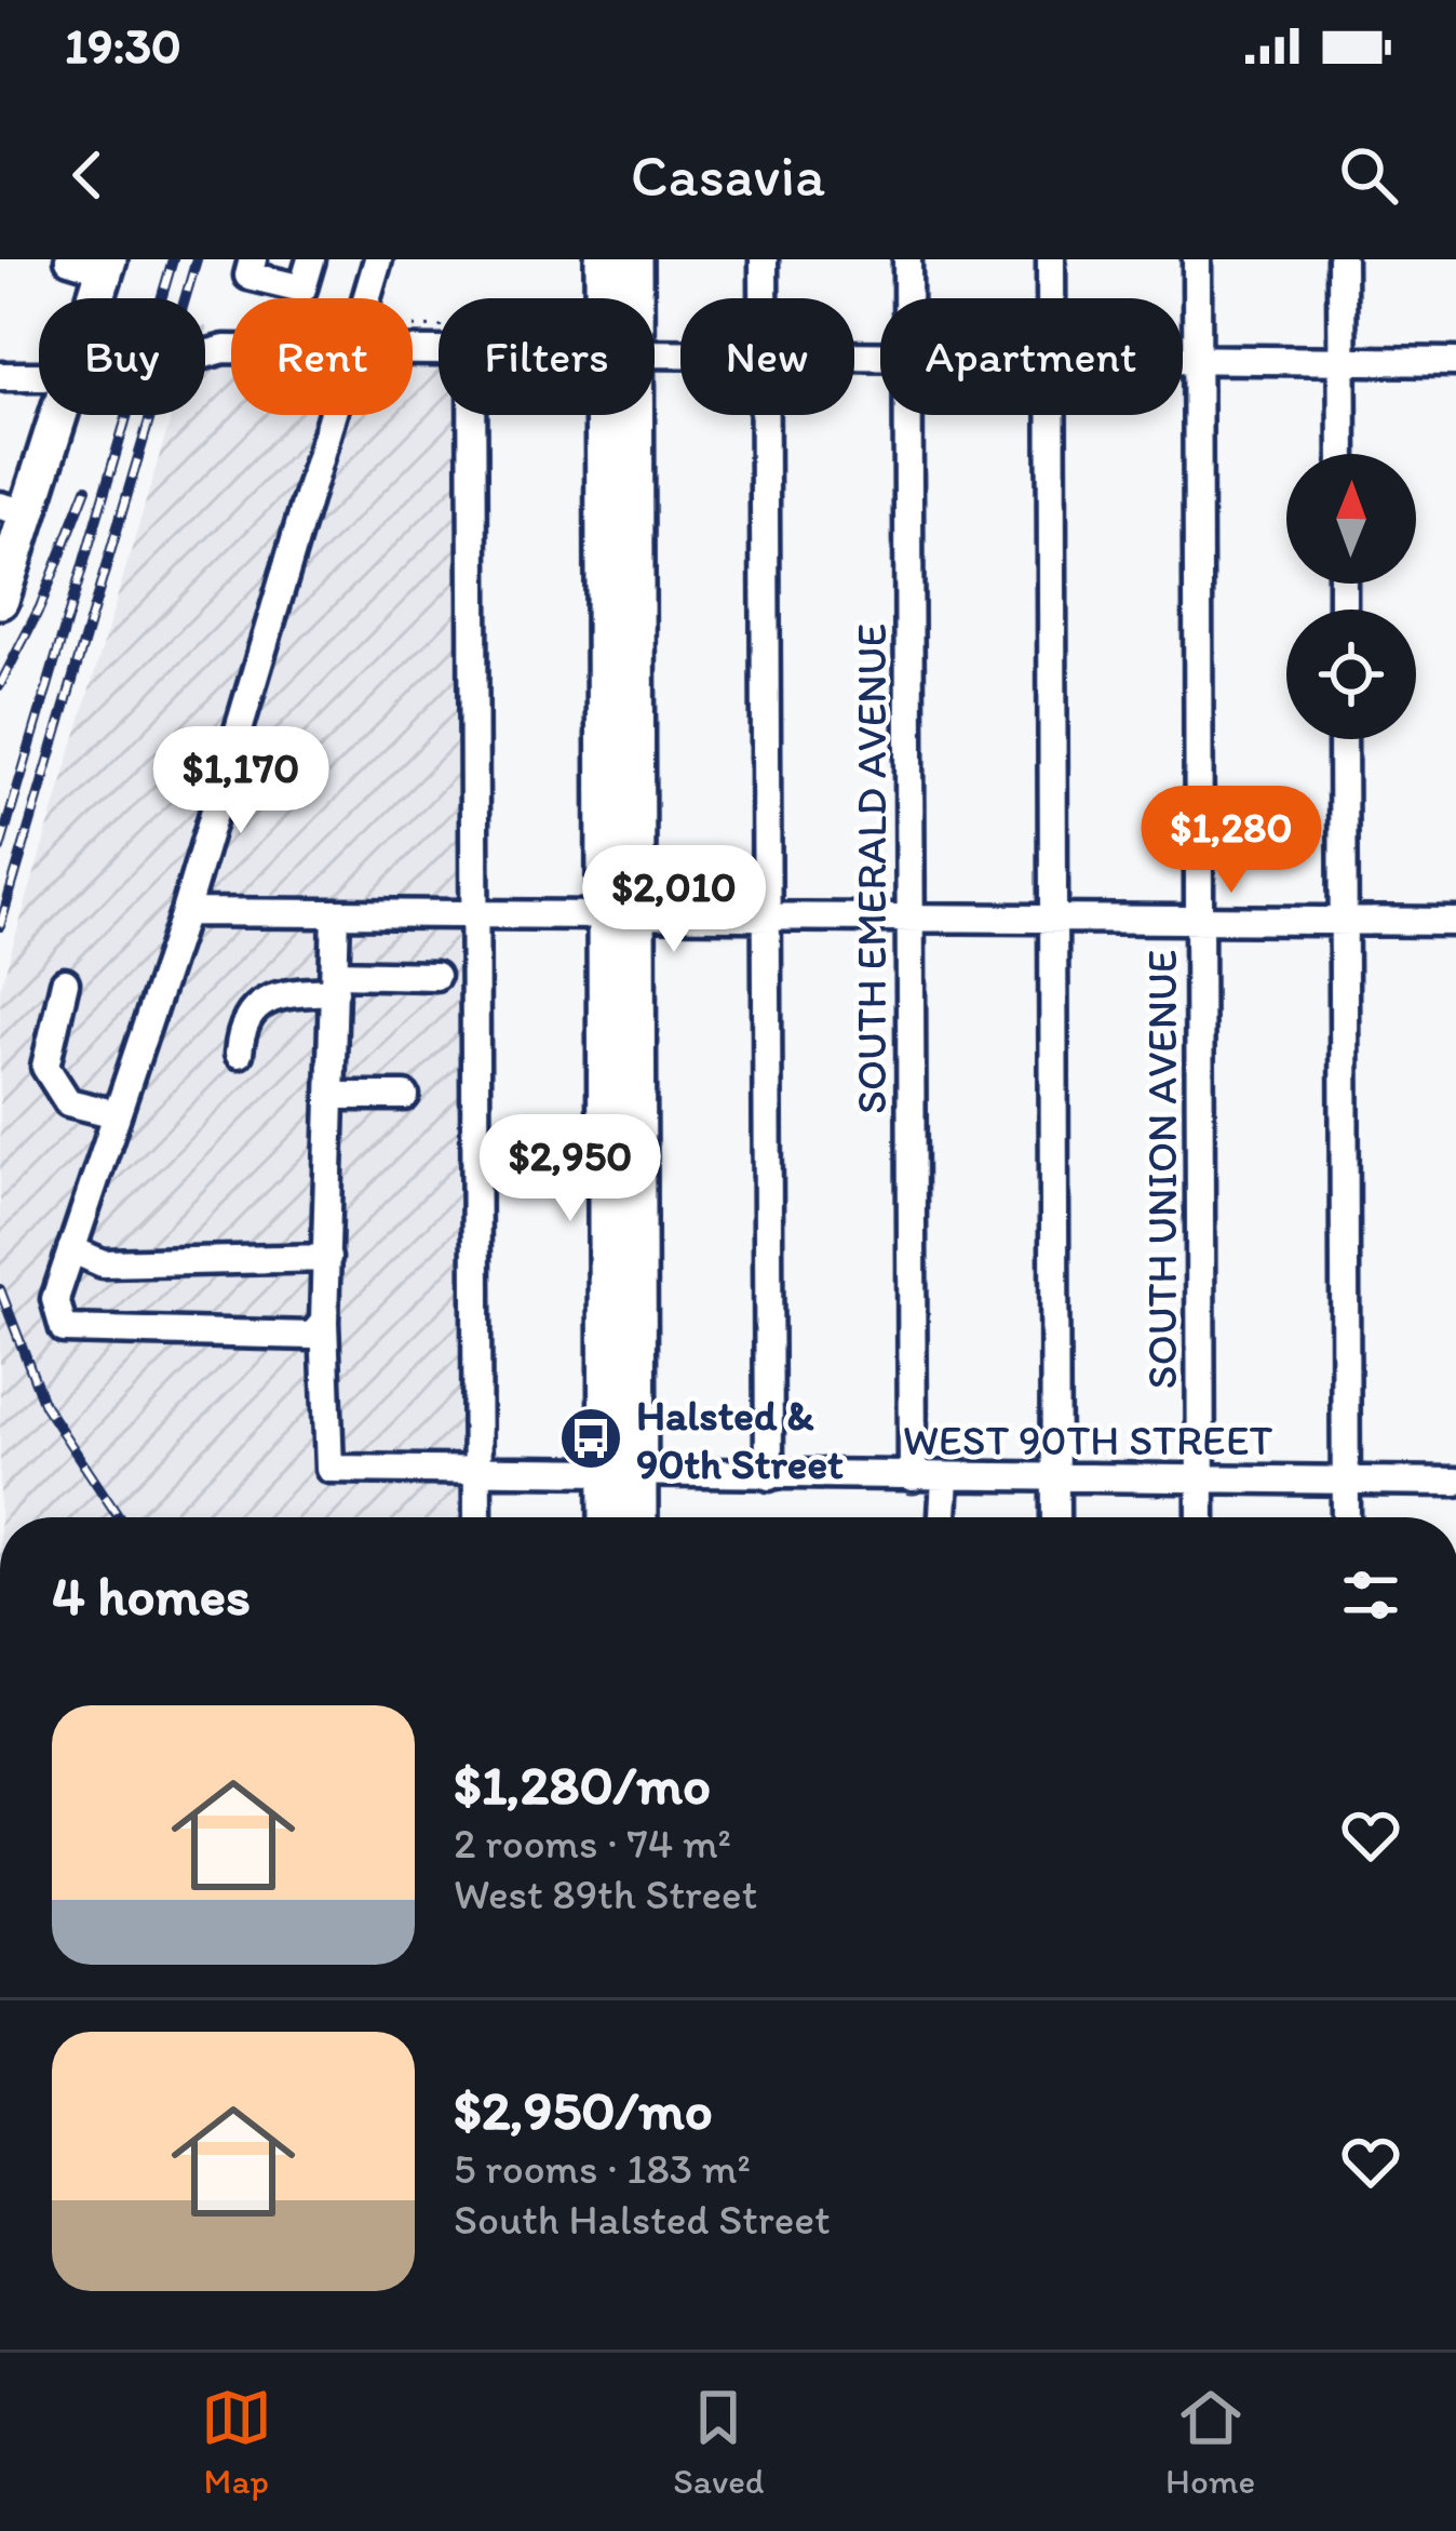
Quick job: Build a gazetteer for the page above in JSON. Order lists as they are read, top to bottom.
{
  "streets": {
    "street": ["SOUTH EMERALD AVENUE", "SOUTH UNION AVENUE", "WEST 90TH STREET"]
  },
  "crossings": [
    ["SOUTH EMERALD AVENUE", "WEST 90TH STREET"],
    ["SOUTH UNION AVENUE", "WEST 90TH STREET"]
  ],
  "places": {
    "bus stop": ["Halsted & 90th Street"]
  },
  "north": "top",
  "page": {
    "status": "19:30",
    "header": "Casavia",
    "chip": [
      "Buy",
      "Rent",
      "Filters",
      "New",
      "Apartment"
    ],
    "price": [
      "$1,170",
      "$1,280",
      "$2,010",
      "$2,950"
    ],
    "heading": "4 homes",
    "list": [
      {
        "name": "$1,280/mo",
        "note": "2 rooms · 74 m² · West 89th Street"
      },
      {
        "name": "$2,950/mo",
        "note": "5 rooms · 183 m² · South Halsted Street"
      }
    ],
    "tabs": ["Map", "Saved", "Home"]
  }
}
